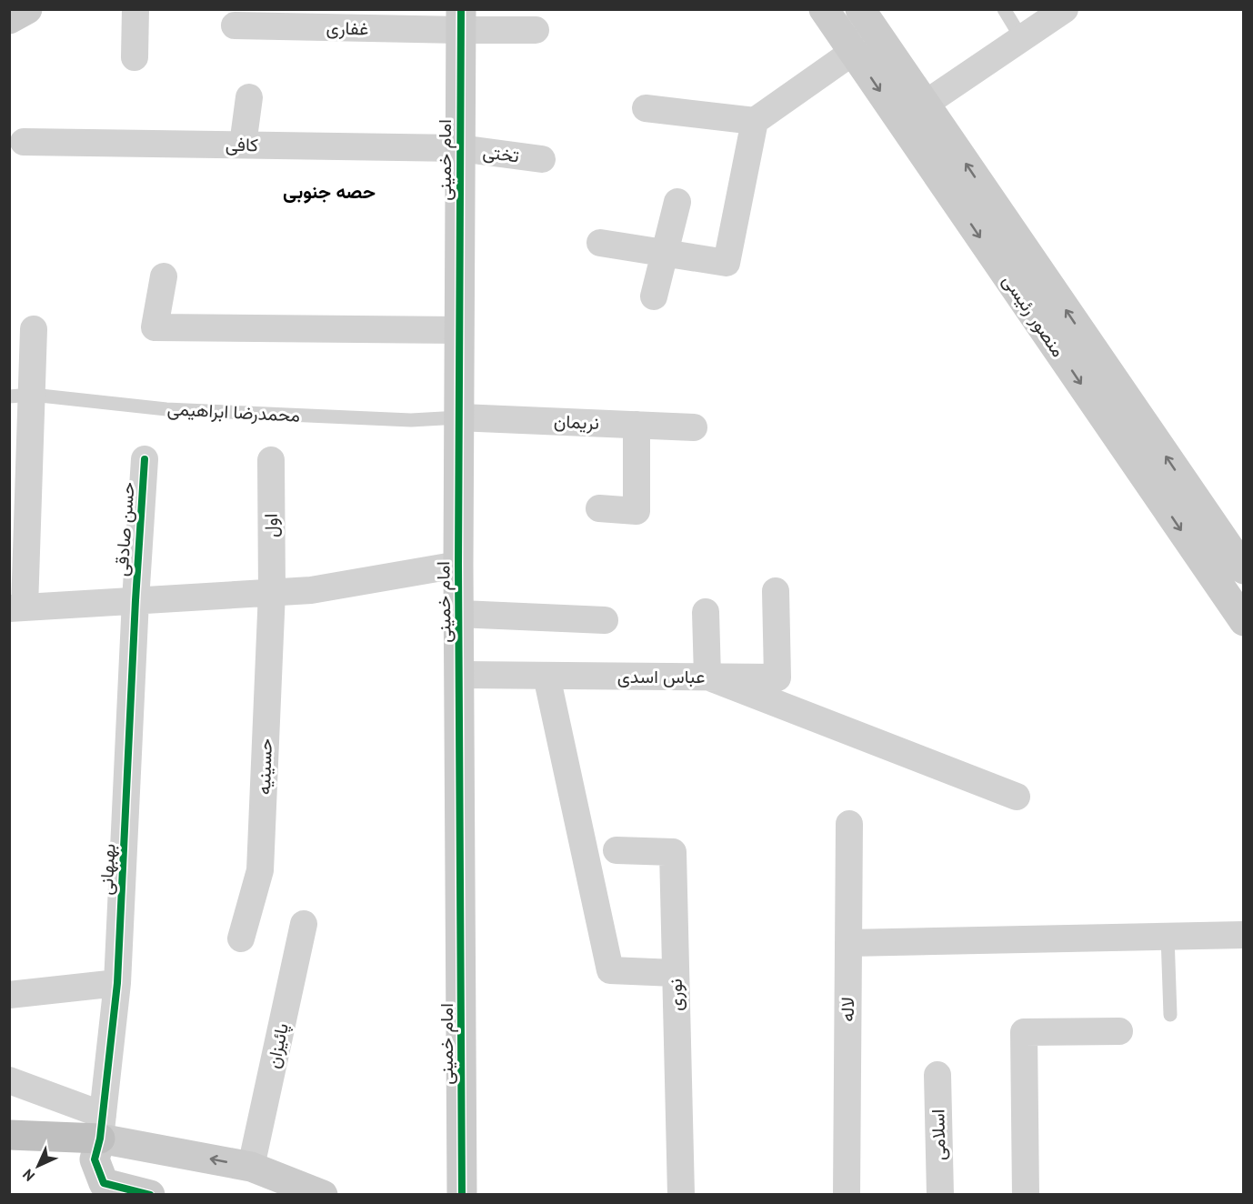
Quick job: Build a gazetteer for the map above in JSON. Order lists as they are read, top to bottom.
{
  "streets": {
    "street": [
      "غفاری",
      "کافی",
      "تختی",
      "امام خمینی",
      "منصور رئیسی",
      "نریمان",
      "اول",
      "حسن صادقی",
      "عباس اسدی",
      "حسینیه",
      "بهبهانی",
      "نوری",
      "لاله",
      "پائیزان",
      "اسلامی"
    ],
    "lane": ["محمدرضا ابراهیمی"]
  },
  "crossings": [
    ["غفاری", "امام خمینی"],
    ["کافی", "تختی"],
    ["کافی", "امام خمینی"],
    ["تختی", "امام خمینی"],
    ["امام خمینی", "محمدرضا ابراهیمی"],
    ["امام خمینی", "نریمان"],
    ["امام خمینی", "عباس اسدی"],
    ["محمدرضا ابراهیمی", "نریمان"],
    ["اول", "حسینیه"],
    ["حسن صادقی", "بهبهانی"]
  ],
  "districts": ["حصه جنوبی"],
  "north": "bottom left"
}
